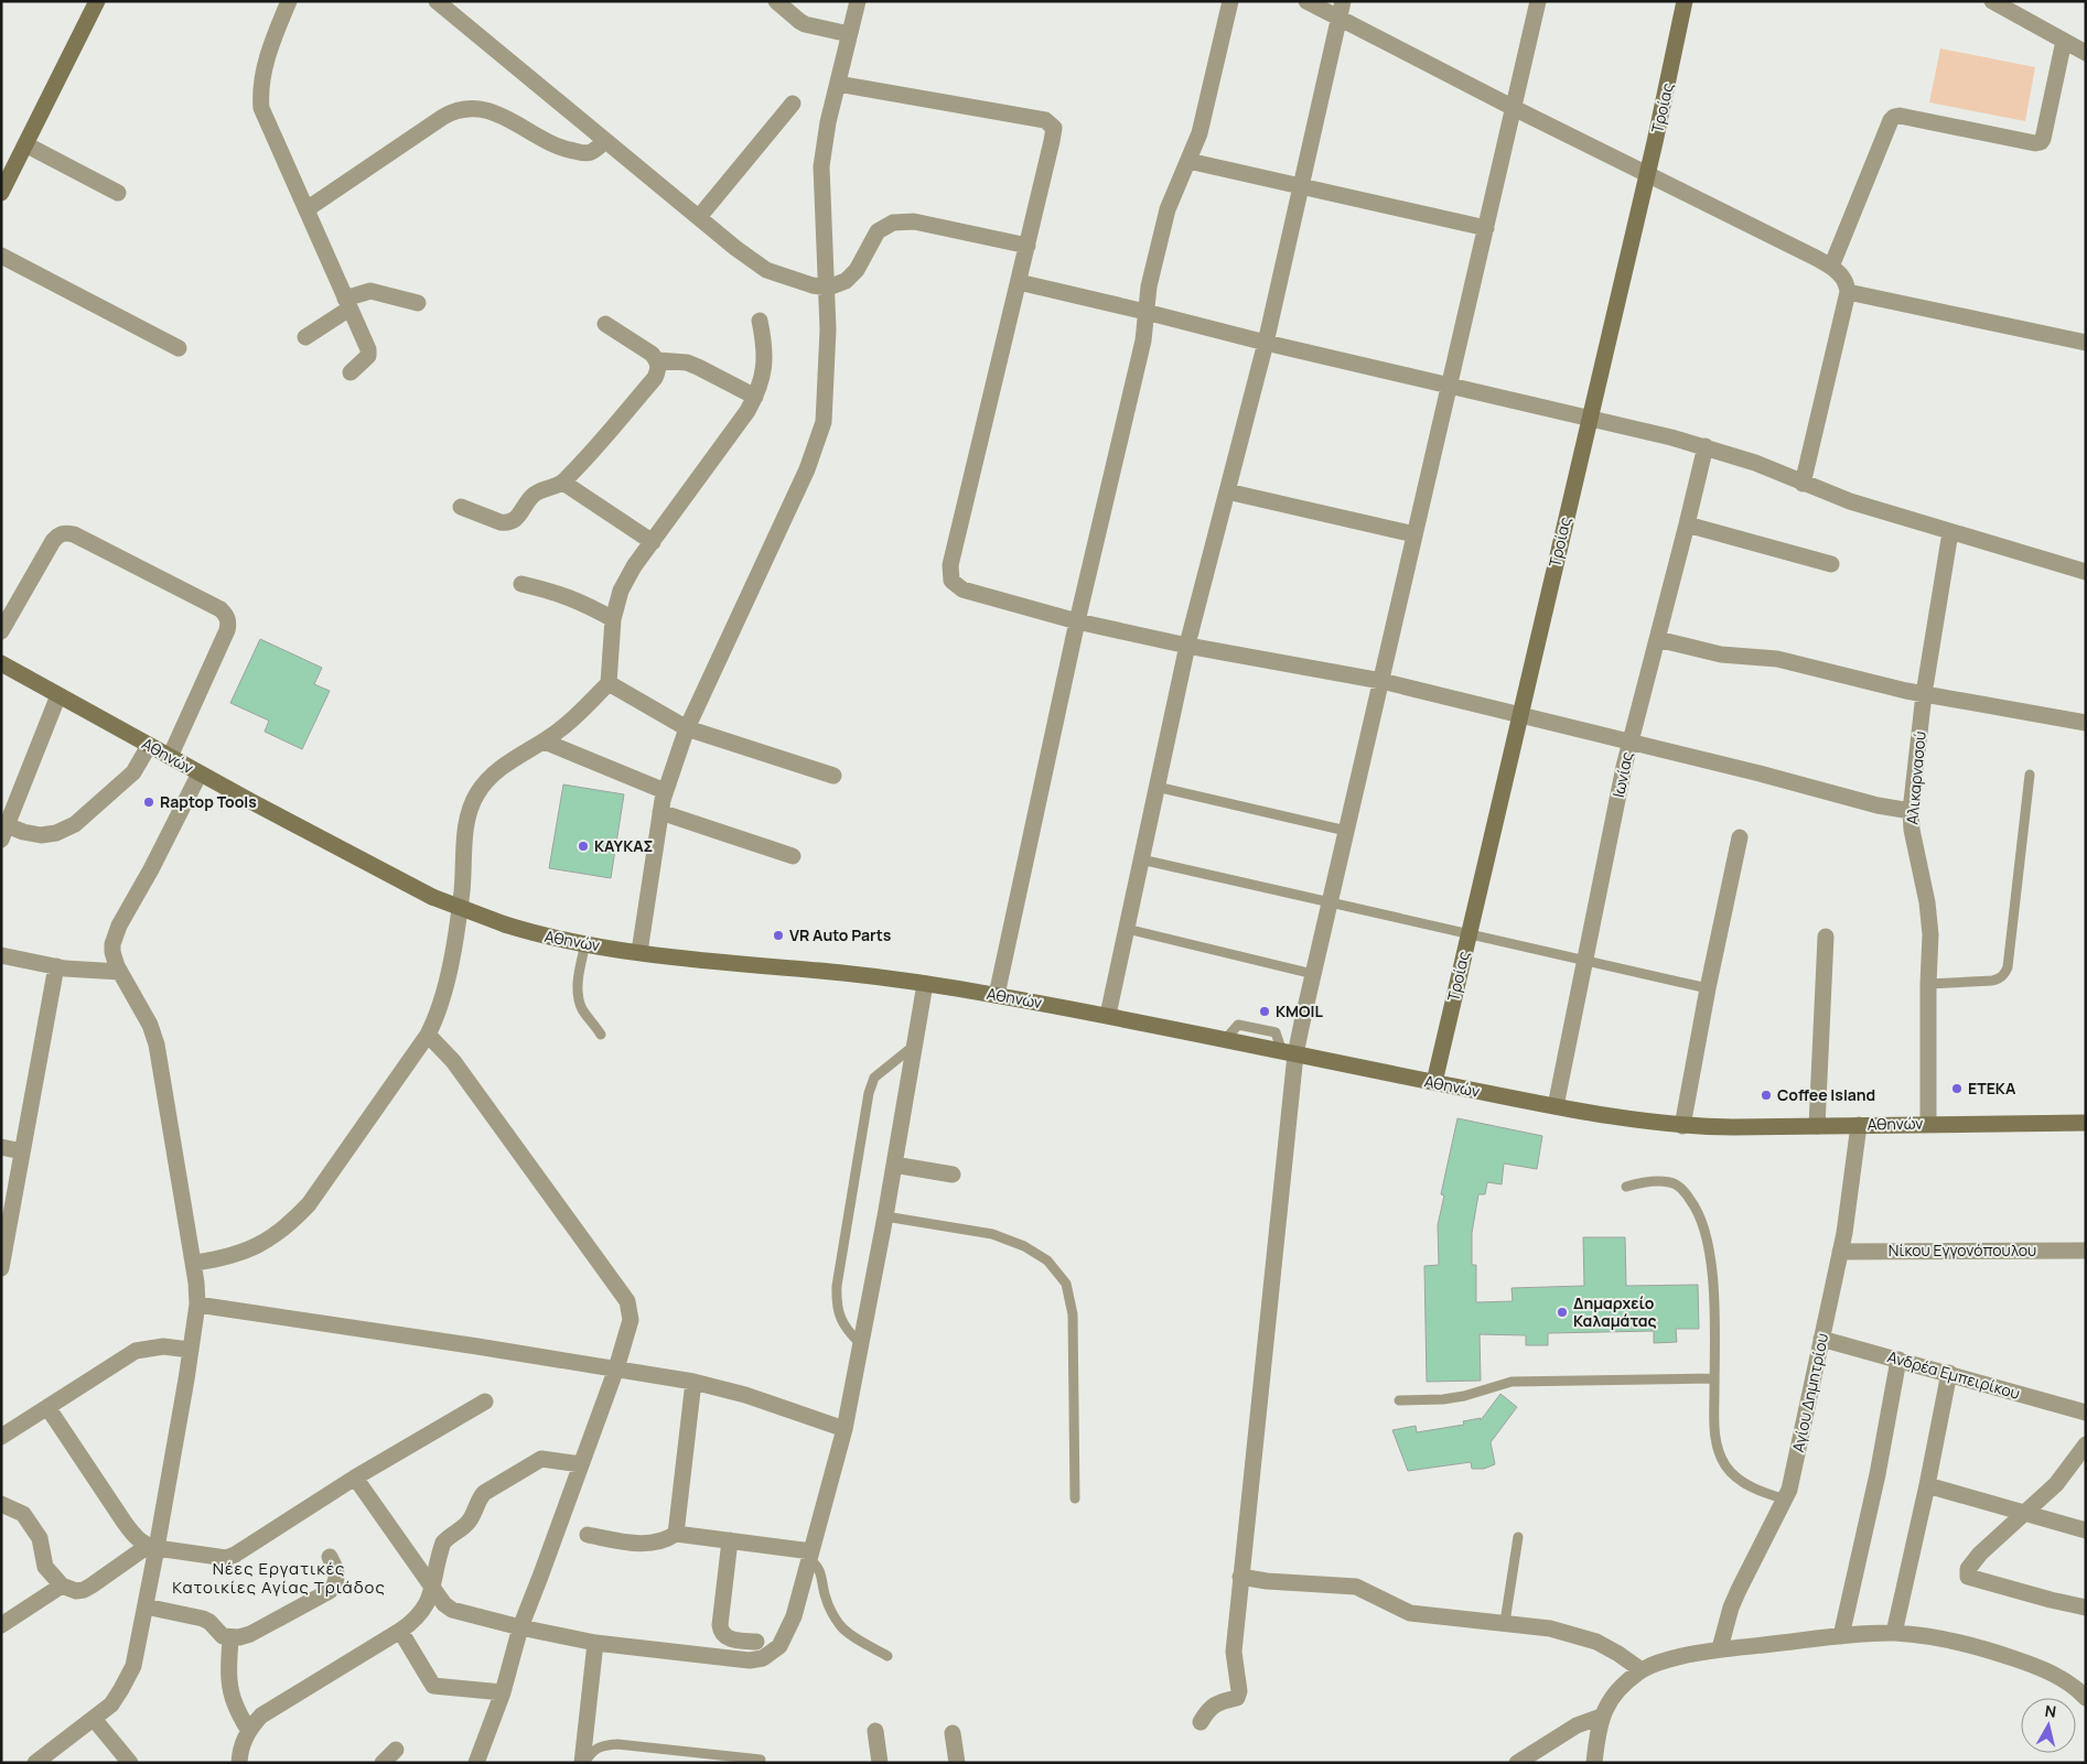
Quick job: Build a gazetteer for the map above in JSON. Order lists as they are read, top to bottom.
{
  "streets": {
    "main road": ["Τροίας", "Αθηνών"],
    "street": [
      "Ιωνίας",
      "Αλικαρνασού",
      "Νίκου Εγγονόπουλου",
      "Ανδρέα Εμπειρίκου",
      "Αγίου Δημητρίου"
    ]
  },
  "crossings": [
    ["Τροίας", "Αθηνών"],
    ["Αθηνών", "Ιωνίας"],
    ["Αθηνών", "Αλικαρνασού"],
    ["Αθηνών", "Αγίου Δημητρίου"],
    ["Νίκου Εγγονόπουλου", "Αγίου Δημητρίου"],
    ["Ανδρέα Εμπειρίκου", "Αγίου Δημητρίου"]
  ],
  "districts": ["Νέες Εργατικές Κατοικίες Αγίας Τριάδος"],
  "places": [
    "Raptop Tools",
    "ΚΑΥΚΑΣ",
    "VR Auto Parts",
    "KMOIL",
    "ΕΤΕΚΑ",
    "Coffee Island",
    "Δημαρχείο Καλαμάτας"
  ],
  "north": "top"
}
